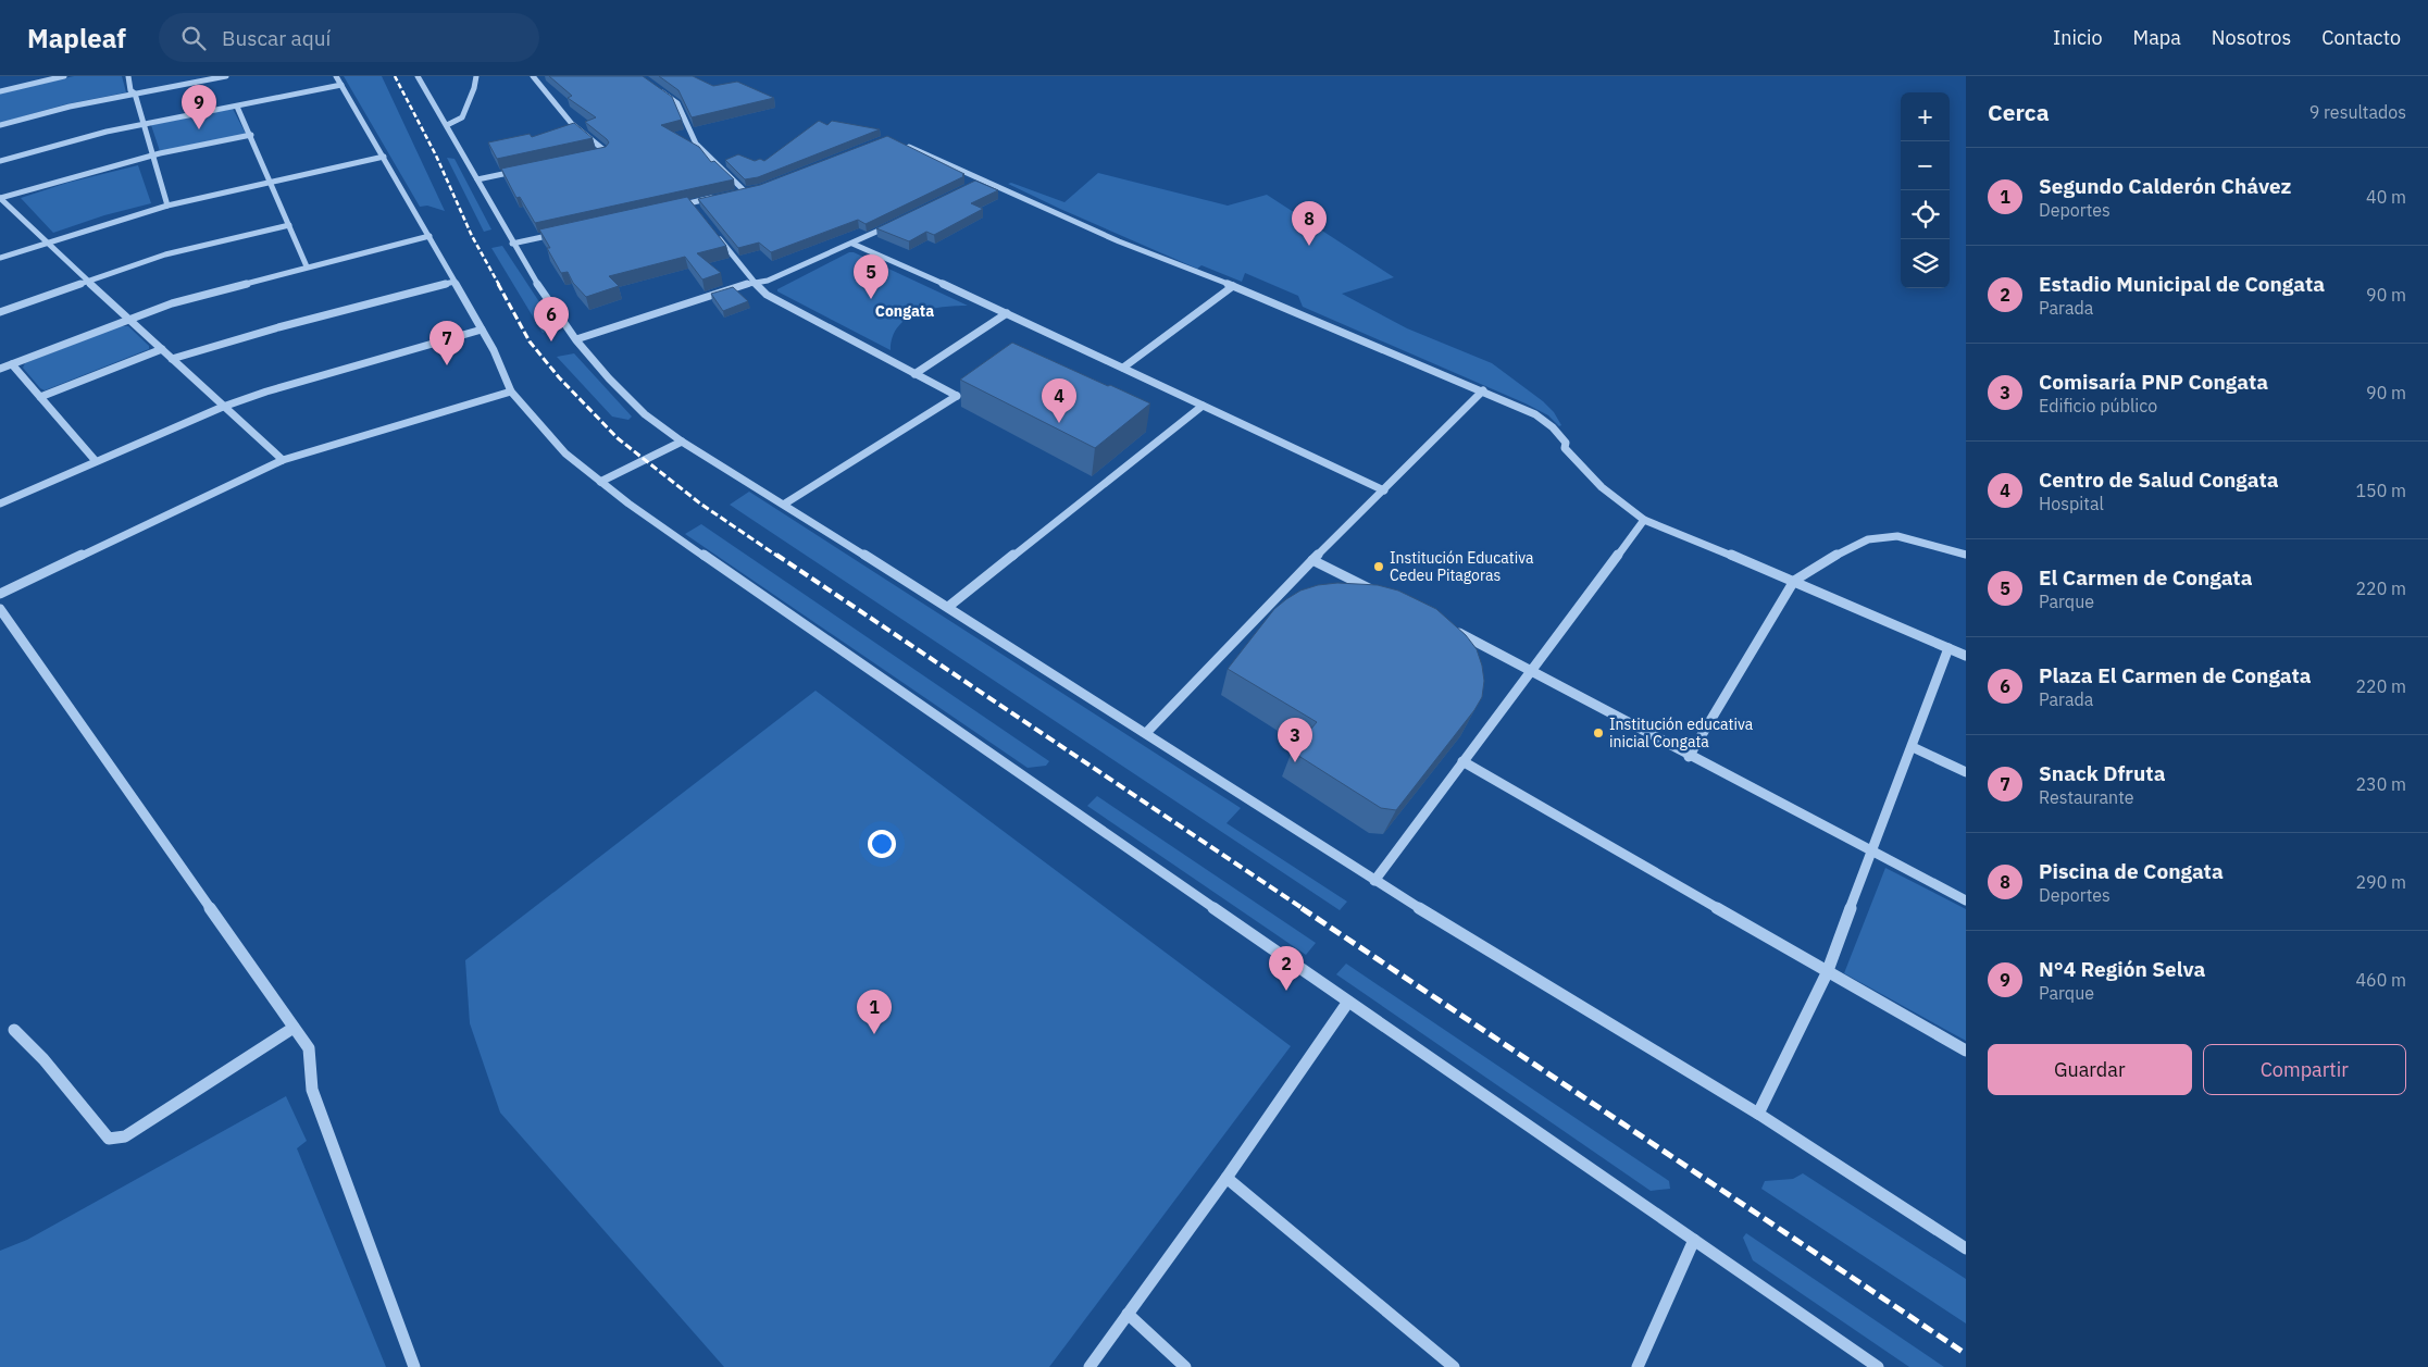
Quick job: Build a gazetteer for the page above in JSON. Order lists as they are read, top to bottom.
{
  "districts": ["Congata"],
  "places": ["Institución Educativa Cedeu Pitagoras", "Institución educativa inicial Congata"],
  "page": {
    "header": "Mapleaf",
    "search": "Buscar aquí",
    "nav": [
      "Inicio",
      "Mapa",
      "Nosotros",
      "Contacto"
    ],
    "heading": ["Cerca", "9 resultados"],
    "pins": [
      "9",
      "8",
      "5",
      "6",
      "7",
      "4",
      "3",
      "2",
      "1"
    ],
    "map_buttons": ["+", "−"],
    "list": [
      {
        "mark": "1",
        "name": "Segundo Calderón Chávez",
        "note": "Deportes",
        "value": "40 m"
      },
      {
        "mark": "2",
        "name": "Estadio Municipal de Congata",
        "note": "Parada",
        "value": "90 m"
      },
      {
        "mark": "3",
        "name": "Comisaría PNP Congata",
        "note": "Edificio público",
        "value": "90 m"
      },
      {
        "mark": "4",
        "name": "Centro de Salud Congata",
        "note": "Hospital",
        "value": "150 m"
      },
      {
        "mark": "5",
        "name": "El Carmen de Congata",
        "note": "Parque",
        "value": "220 m"
      },
      {
        "mark": "6",
        "name": "Plaza El Carmen de Congata",
        "note": "Parada",
        "value": "220 m"
      },
      {
        "mark": "7",
        "name": "Snack Dfruta",
        "note": "Restaurante",
        "value": "230 m"
      },
      {
        "mark": "8",
        "name": "Piscina de Congata",
        "note": "Deportes",
        "value": "290 m"
      },
      {
        "mark": "9",
        "name": "N°4 Región Selva",
        "note": "Parque",
        "value": "460 m"
      }
    ],
    "buttons": ["Guardar", "Compartir"]
  }
}
